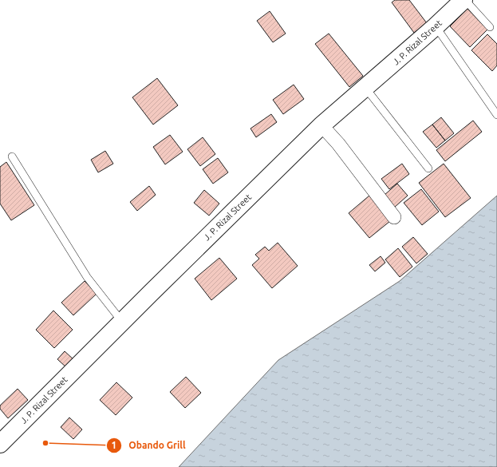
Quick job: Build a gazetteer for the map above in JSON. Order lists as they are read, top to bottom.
{
  "streets": {
    "main road": ["J. P. Rizal Street"]
  },
  "places": ["Obando Grill"]
}
